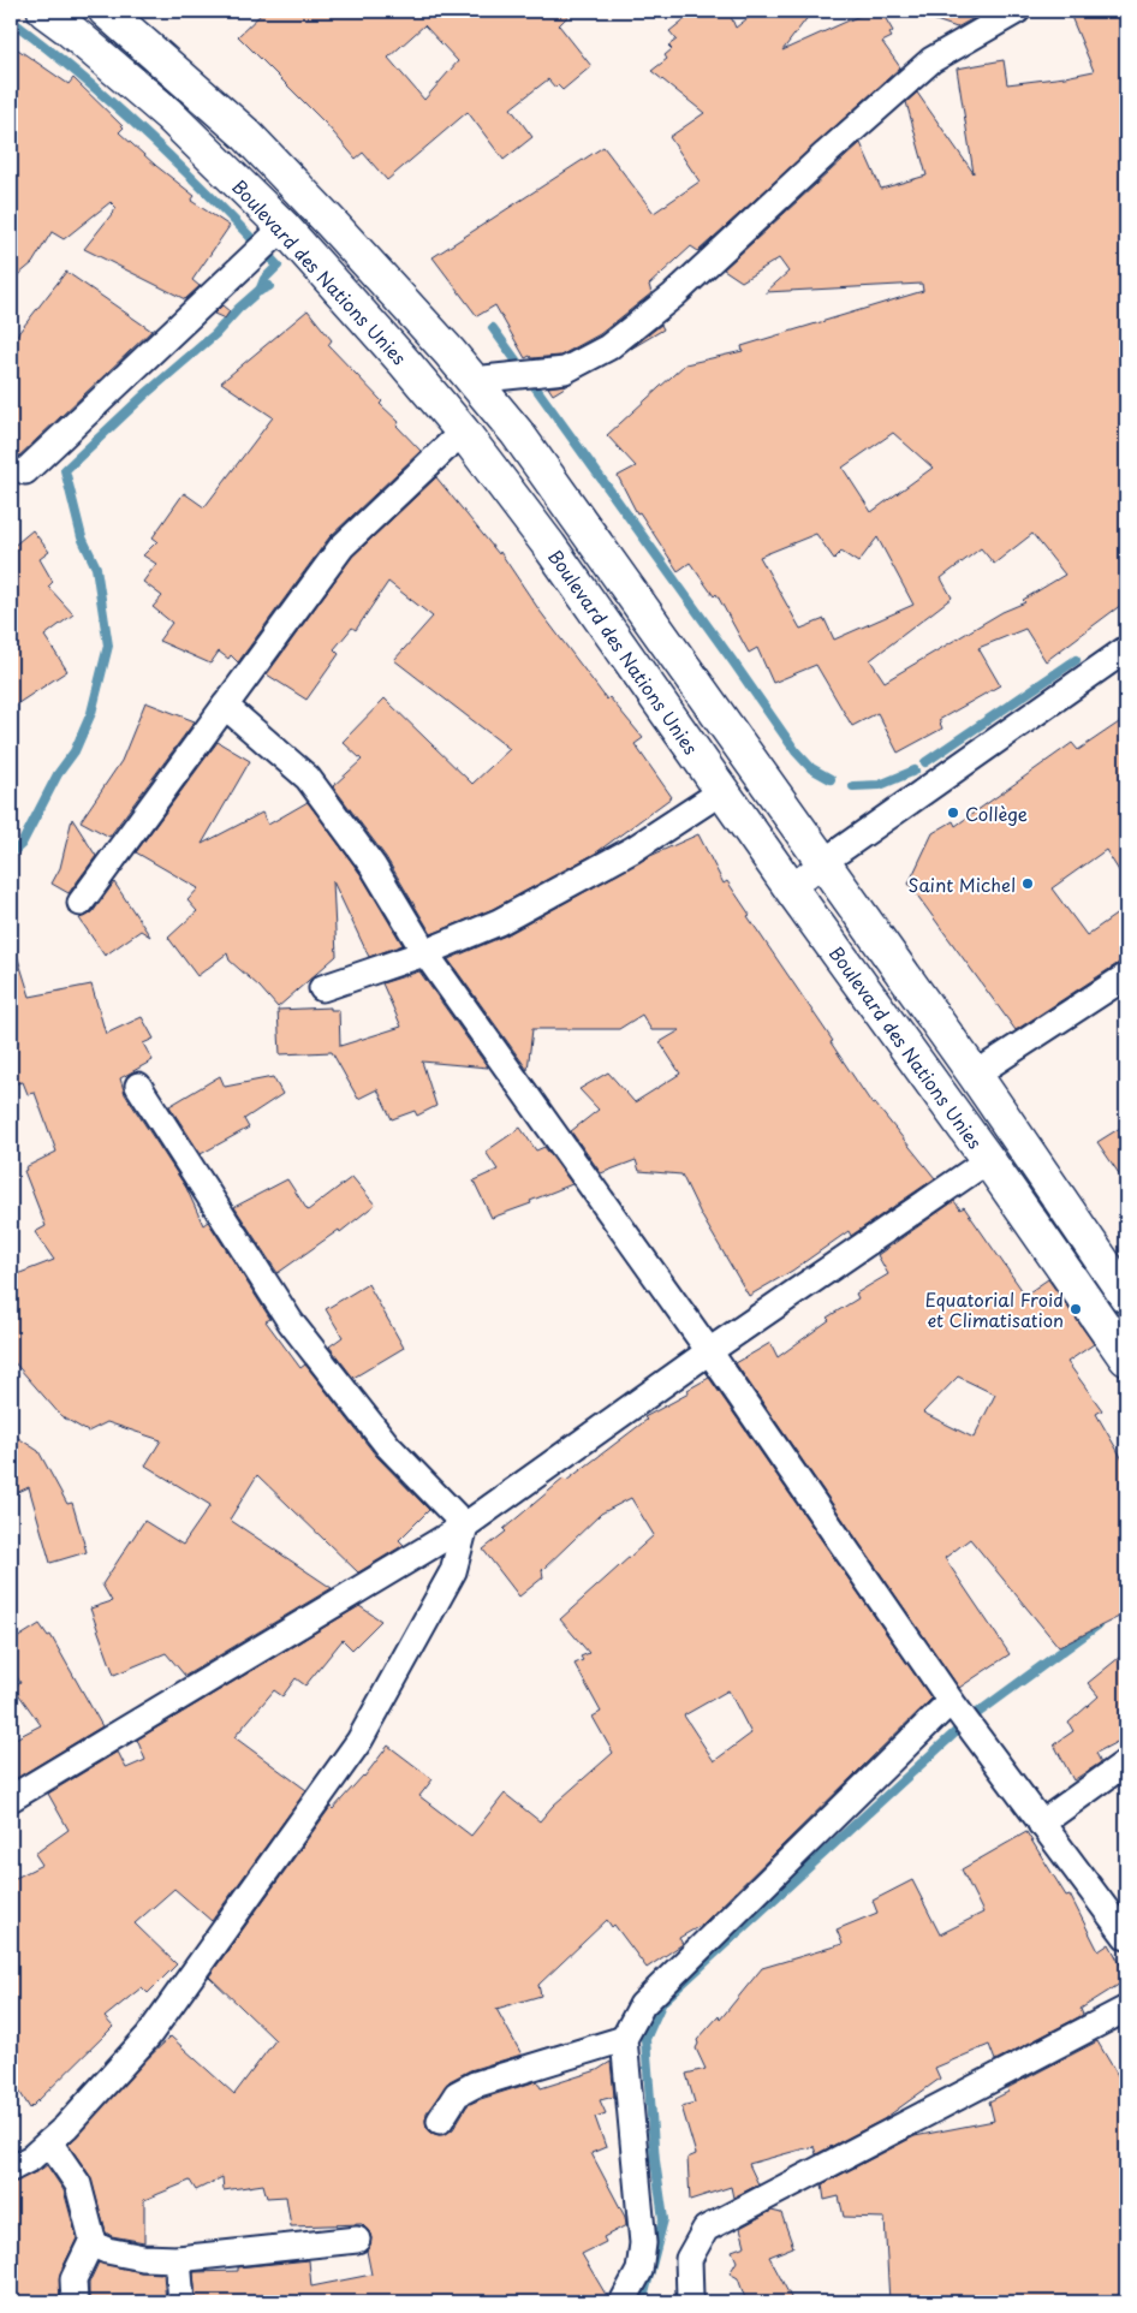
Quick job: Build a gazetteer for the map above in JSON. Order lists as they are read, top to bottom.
{
  "streets": {
    "main road": ["Boulevard des Nations Unies"]
  },
  "places": ["Collège", "Saint Michel", "Equatorial Froid et Climatisation"]
}
